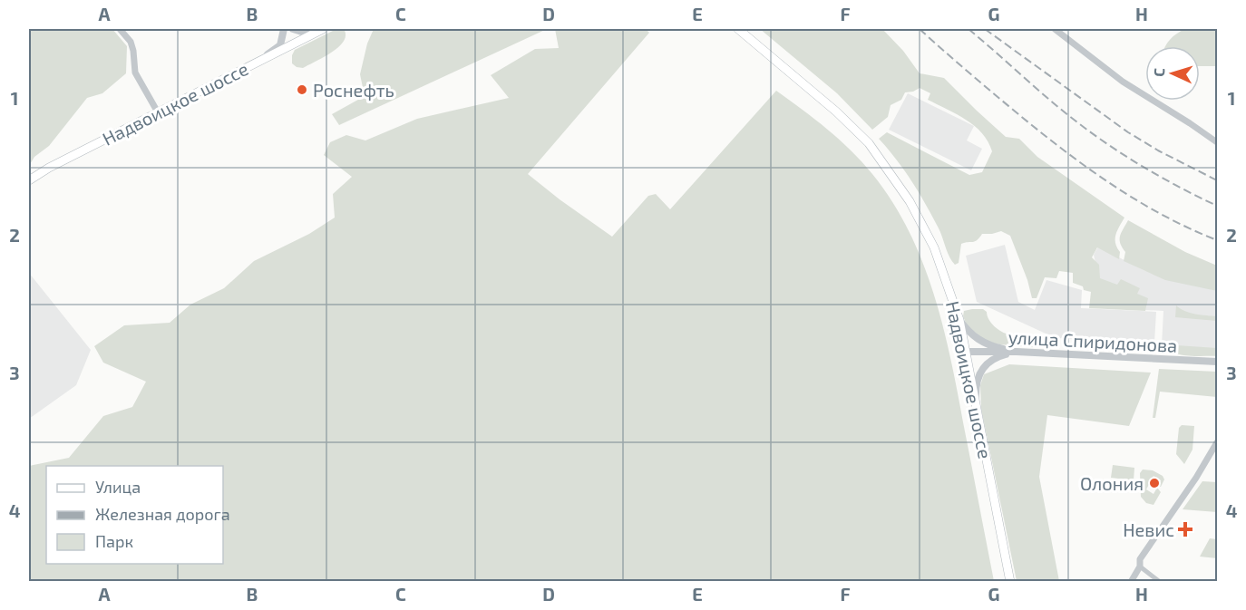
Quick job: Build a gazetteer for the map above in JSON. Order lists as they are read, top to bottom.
{
  "streets": {
    "main road": ["Надвоицкое шоссе"],
    "street": ["улица Спиридонова"]
  },
  "crossings": [
    ["Надвоицкое шоссе", "улица Спиридонова"]
  ],
  "places": {
    "other": ["Роснефть", "Олония"],
    "health": ["Невис"]
  },
  "legend": ["Улица", "Железная дорога", "Парк"],
  "north": "left",
  "grid": {
    "columns": [
      "A",
      "B",
      "C",
      "D",
      "E",
      "F",
      "G",
      "H"
    ],
    "rows": [
      "1",
      "2",
      "3",
      "4"
    ]
  }
}
